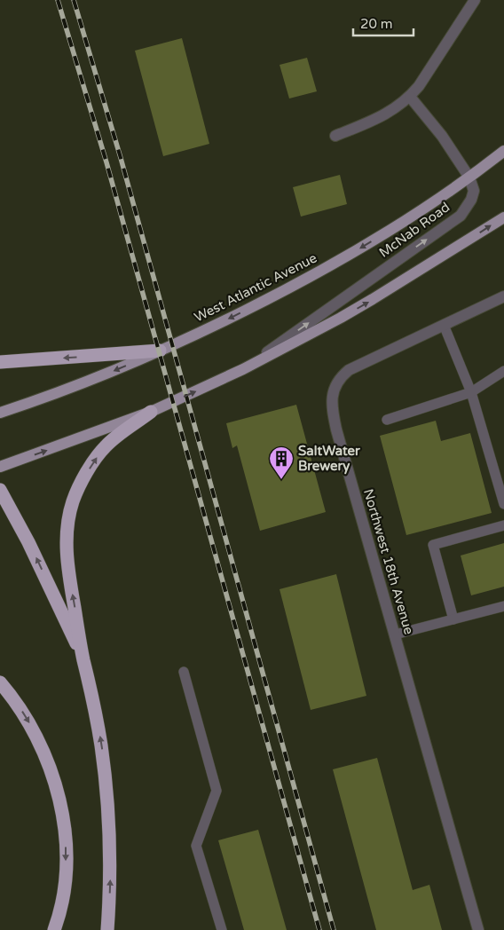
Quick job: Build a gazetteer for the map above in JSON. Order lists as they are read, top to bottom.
{
  "streets": {
    "main road": ["West Atlantic Avenue"],
    "street": ["McNab Road", "Northwest 18th Avenue"]
  },
  "crossings": [
    ["McNab Road", "West Atlantic Avenue"]
  ],
  "one_way": ["McNab Road"],
  "places": {
    "building": ["SaltWater Brewery"]
  },
  "scale_bar": "20 m"
}
